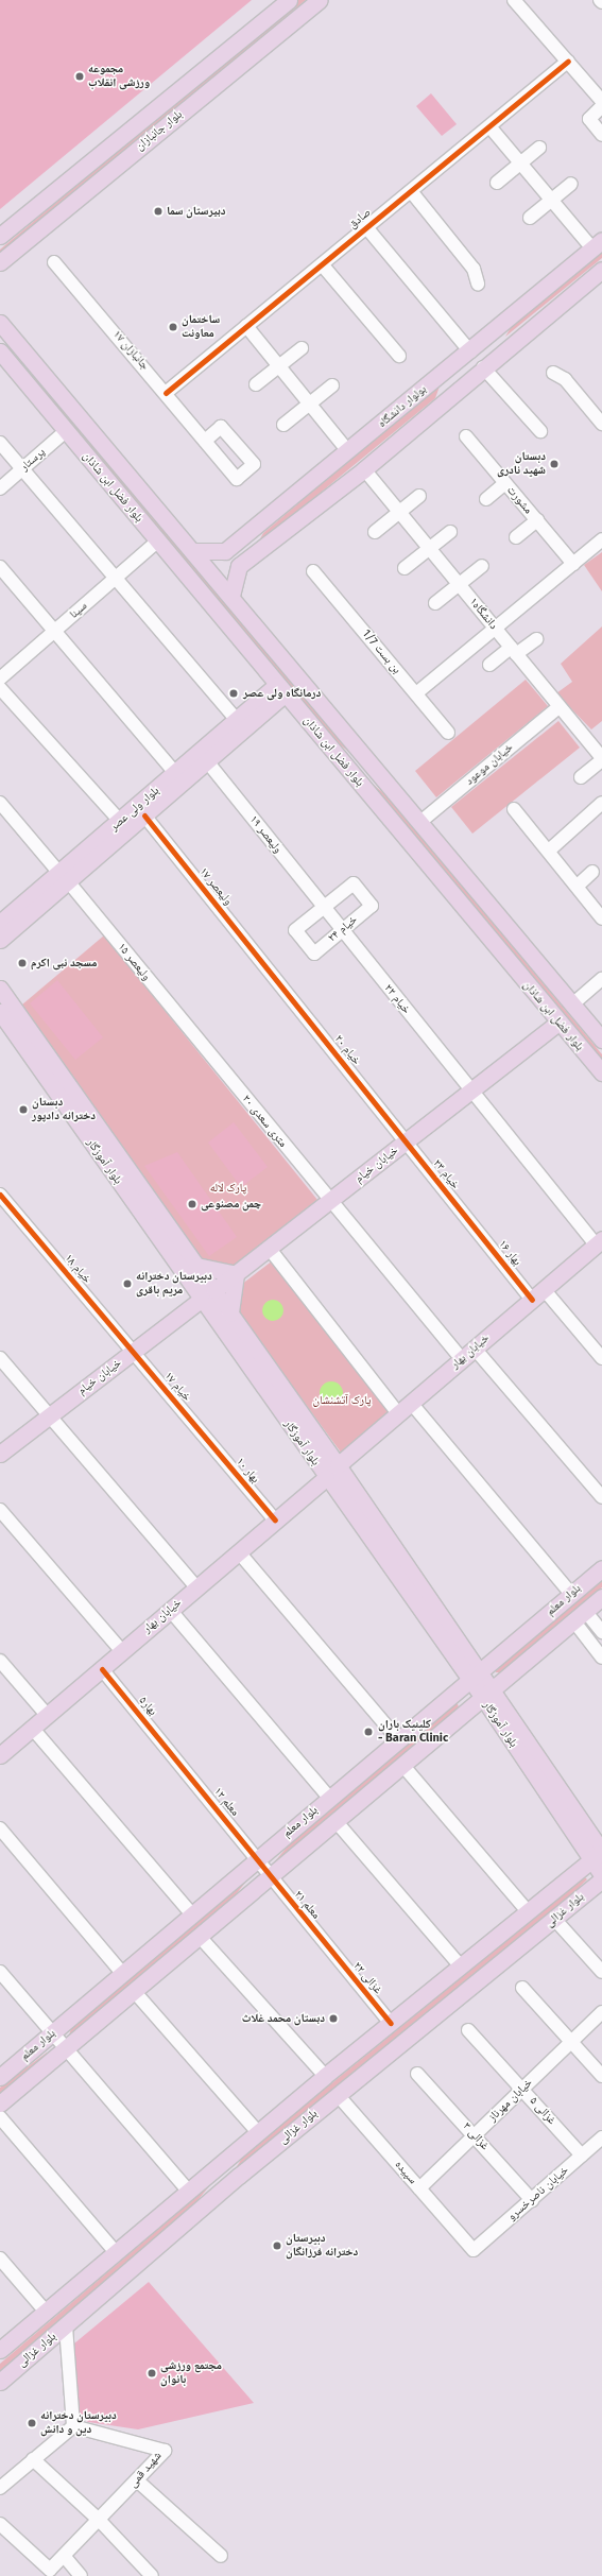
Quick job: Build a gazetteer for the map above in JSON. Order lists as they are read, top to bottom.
{
  "streets": {
    "main road": [
      "بلوار جانبازان",
      "بولوار دانشگاه",
      "بلوار فضل ابن شاذان",
      "بلوار ولی عصر",
      "بلوار آموزگار",
      "خیابان خیام",
      "خیابان بهار",
      "بلوار معلم",
      "بلوار غزالی"
    ],
    "street": [
      "صادق",
      "جانبازان ۱۷",
      "پرستار",
      "مشورت",
      "سینا",
      "دانشگاه۱",
      "بن بست 1/7",
      "خیابان موعود",
      "ولیعصر ۱۹",
      "ولیعصر ۱۷",
      "خیام ۲۴",
      "ولیعصر ۱۵",
      "خیام ۲۲",
      "خیام ۲۰",
      "۲۰ متری سعدی",
      "خیام ۲۳",
      "بهار ۱۶",
      "خیام ۱۸",
      "خیام ۱۷",
      "بهار ۱۰",
      "بهار۵",
      "معلم ۱۲",
      "معلم ۲۱",
      "غزالی ۲۲",
      "خیابان مهرناز",
      "غزالی ۵",
      "غزالی ۳",
      "سپیده",
      "خیابان ناصرخسرو",
      "شهید قمی"
    ]
  },
  "crossings": [
    ["صادق", "جانبازان ۱۷"],
    ["بولوار دانشگاه", "بلوار فضل ابن شاذان"],
    ["بولوار دانشگاه", "دانشگاه۱"],
    ["پرستار", "بلوار فضل ابن شاذان"],
    ["بلوار فضل ابن شاذان", "سینا"],
    ["بلوار فضل ابن شاذان", "خیابان موعود"],
    ["بلوار فضل ابن شاذان", "بلوار ولی عصر"],
    ["بلوار فضل ابن شاذان", "خیابان خیام"],
    ["دانشگاه۱", "خیابان موعود"],
    ["بلوار ولی عصر", "ولیعصر ۱۹"],
    ["بلوار ولی عصر", "ولیعصر ۱۷"],
    ["بلوار ولی عصر", "ولیعصر ۱۵"],
    ["ولیعصر ۱۹", "خیام ۲۴"],
    ["ولیعصر ۱۹", "خیام ۲۲"],
    ["ولیعصر ۱۷", "خیام ۲۰"],
    ["خیام ۲۴", "خیام ۲۲"],
    ["ولیعصر ۱۵", "۲۰ متری سعدی"],
    ["خیام ۲۲", "خیابان خیام"],
    ["خیام ۲۲", "خیابان بهار"],
    ["خیام ۲۰", "خیابان خیام"],
    ["خیام ۲۰", "خیام ۲۳"],
    ["۲۰ متری سعدی", "خیابان خیام"],
    ["۲۰ متری سعدی", "خیابان بهار"],
    ["بلوار آموزگار", "خیابان خیام"],
    ["بلوار آموزگار", "خیابان بهار"],
    ["بلوار آموزگار", "بلوار معلم"],
    ["بلوار آموزگار", "بلوار غزالی"],
    ["خیابان خیام", "خیام ۲۳"],
    ["خیابان خیام", "خیام ۱۸"],
    ["خیابان خیام", "خیام ۱۷"],
    ["خیام ۲۳", "بهار ۱۶"],
    ["بهار ۱۶", "خیابان بهار"],
    ["خیام ۱۸", "خیام ۱۷"],
    ["خیابان بهار", "بهار ۱۰"],
    ["خیابان بهار", "بهار۵"],
    ["خیام ۱۷", "بهار ۱۰"],
    ["بلوار معلم", "معلم ۱۲"],
    ["بلوار معلم", "معلم ۲۱"],
    ["بهار۵", "معلم ۱۲"],
    ["معلم ۱۲", "معلم ۲۱"],
    ["معلم ۲۱", "غزالی ۲۲"],
    ["بلوار غزالی", "غزالی ۲۲"],
    ["بلوار غزالی", "سپیده"],
    ["خیابان مهرناز", "غزالی ۵"],
    ["خیابان مهرناز", "غزالی ۳"],
    ["خیابان مهرناز", "سپیده"],
    ["غزالی ۵", "خیابان ناصرخسرو"],
    ["غزالی ۳", "خیابان ناصرخسرو"],
    ["سپیده", "خیابان ناصرخسرو"]
  ],
  "parks": ["پارک لاله", "پارک آتشنشان"],
  "places": [
    "مجموعه ورزشی انقلاب",
    "دبیرستان سما",
    "ساختمان معاونت",
    "دبستان شهید نادری",
    "درمانگاه ولی عصر",
    "مسجد نبی اکرم",
    "دبستان دخترانه دادپور",
    "چمن مصنوعی",
    "دبیرستان دخترانه مریم باقری",
    "کلینیک باران - Baran Clinic",
    "دبستان محمد غلاث",
    "دبیرستان دخترانه فرزانگان",
    "مجتمع ورزشی بانوان",
    "دبیرستان دخترانه دین و دانش"
  ]
}
